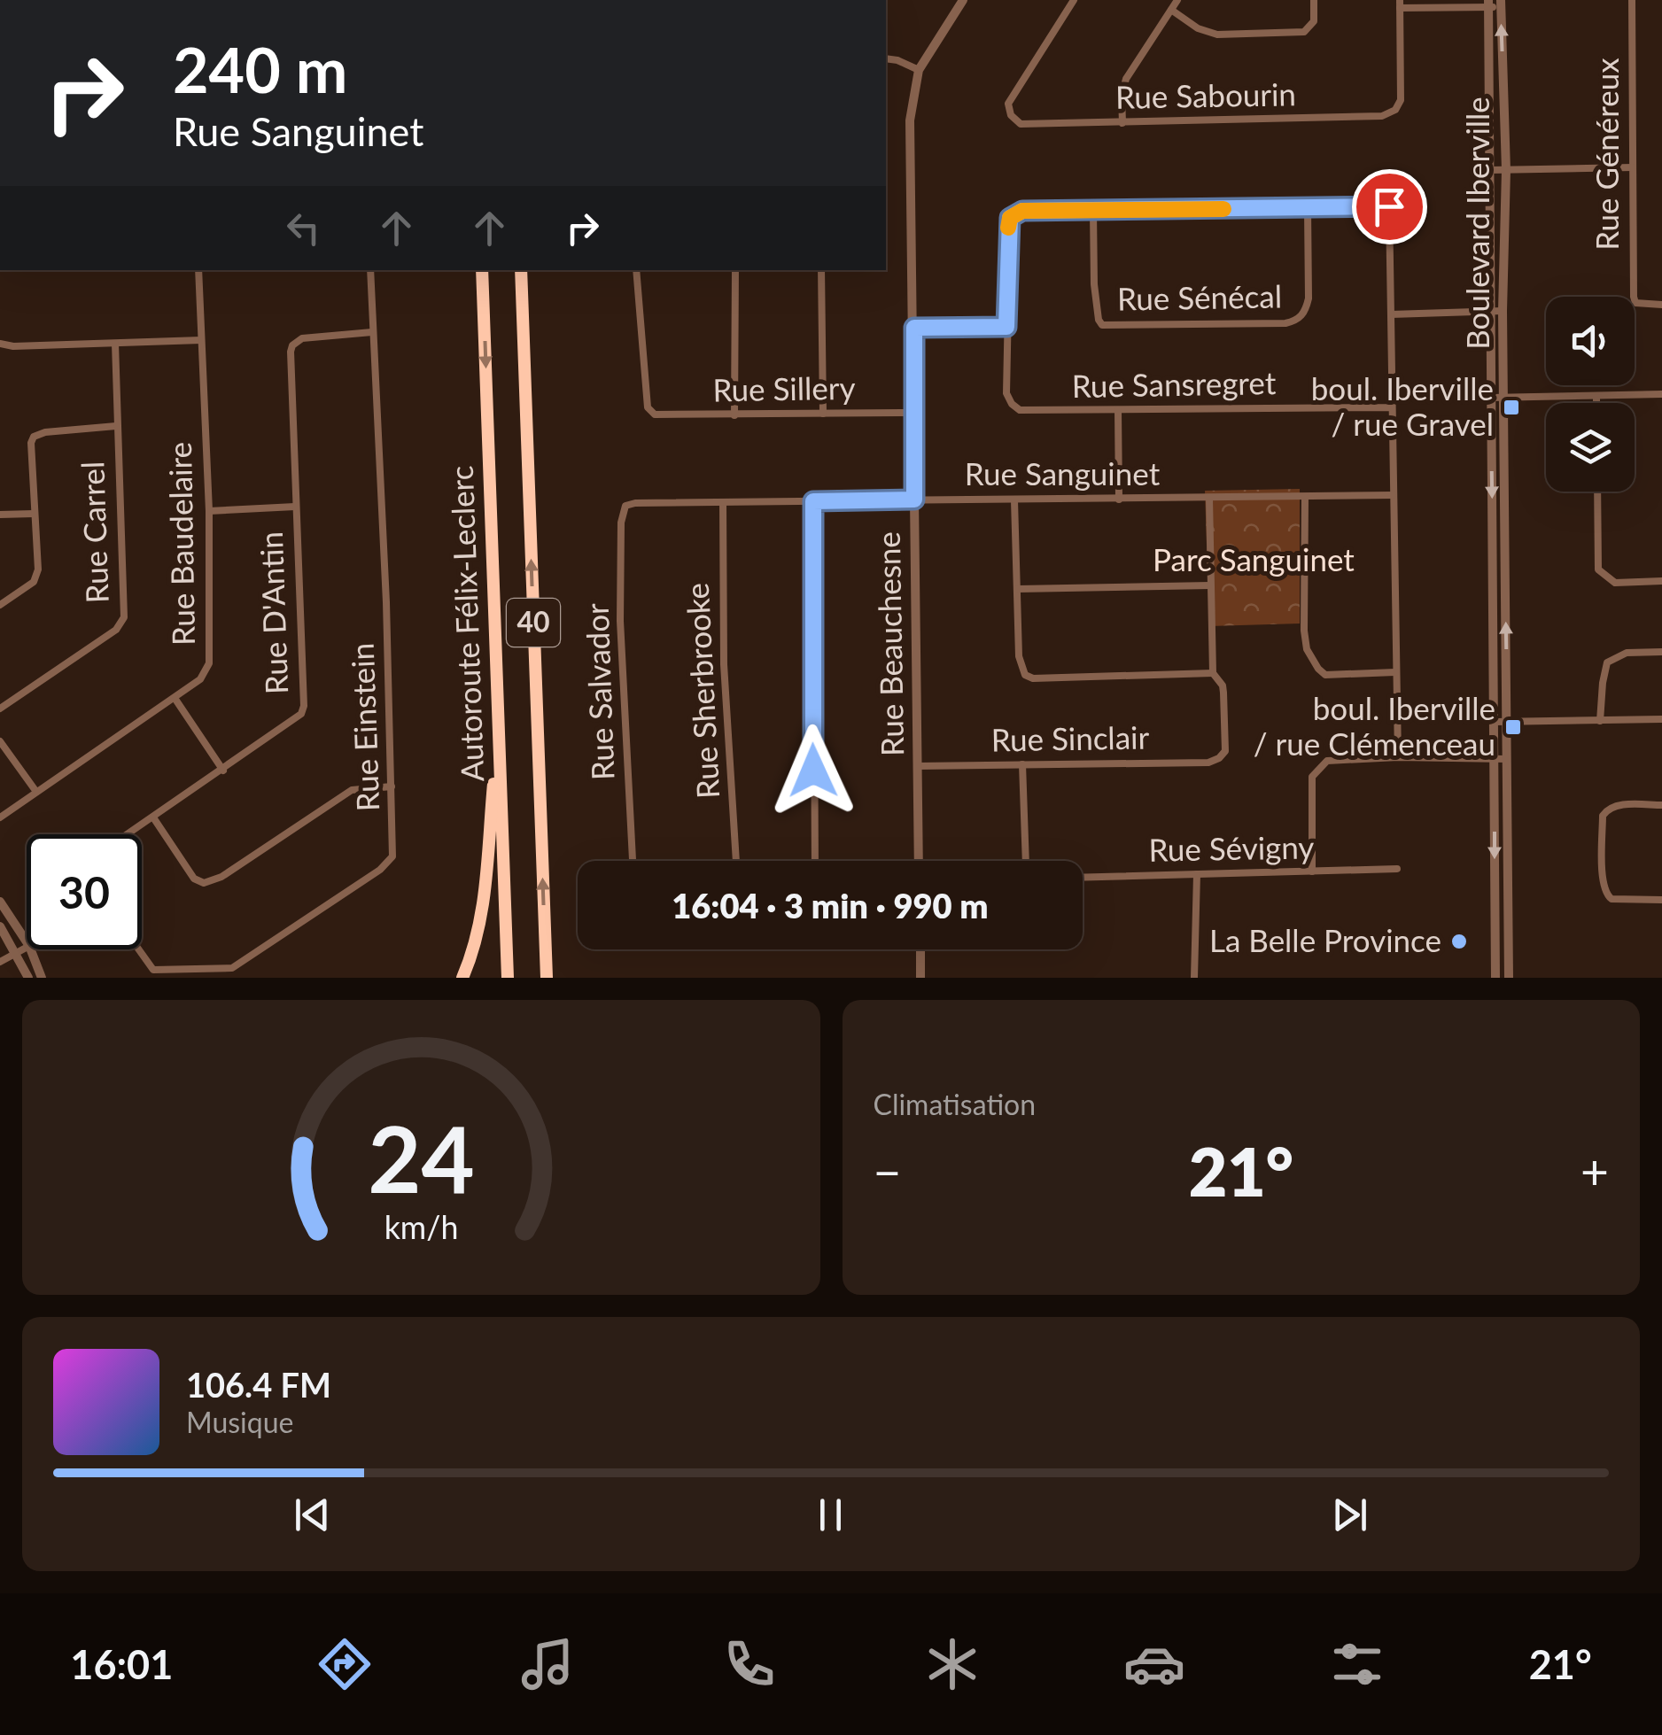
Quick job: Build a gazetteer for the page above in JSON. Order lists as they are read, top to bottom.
{
  "streets": {
    "highway": ["40", "Autoroute Félix-Leclerc"],
    "street": [
      "Rue Sabourin",
      "Rue Généreux",
      "Boulevard Iberville",
      "Rue Sénécal",
      "Rue Sansregret",
      "Rue Sillery",
      "Rue Sanguinet",
      "Rue Carrel",
      "Rue Baudelaire",
      "Rue D'Antin",
      "Rue Beauchesne",
      "Rue Sherbrooke",
      "Rue Salvador",
      "Rue Einstein",
      "Rue Sinclair",
      "Rue Sévigny"
    ]
  },
  "crossings": [
    ["Rue Sillery", "Rue Beauchesne"],
    ["Rue Sanguinet", "Rue Beauchesne"],
    ["Rue Sanguinet", "Rue Sherbrooke"],
    ["Rue Sanguinet", "Rue Salvador"],
    ["Rue D'Antin", "Rue Einstein"],
    ["Rue Beauchesne", "Rue Sinclair"]
  ],
  "parks": ["Parc Sanguinet"],
  "places": {
    "transit": ["boul. Iberville / rue Gravel", "boul. Iberville / rue Clémenceau"],
    "other": ["La Belle Province"]
  },
  "page": {
    "turn": ["240 m", "Rue Sanguinet"],
    "limit": "30",
    "trip": "16:04 · 3 min · 990 m",
    "tile": "Climatisation",
    "heat": ["−", "21°", "+"],
    "song": ["106.4 FM", "Musique"],
    "tabs": ["16:01", "21°"],
    "gauge": ["24", "km/h"]
  }
}
